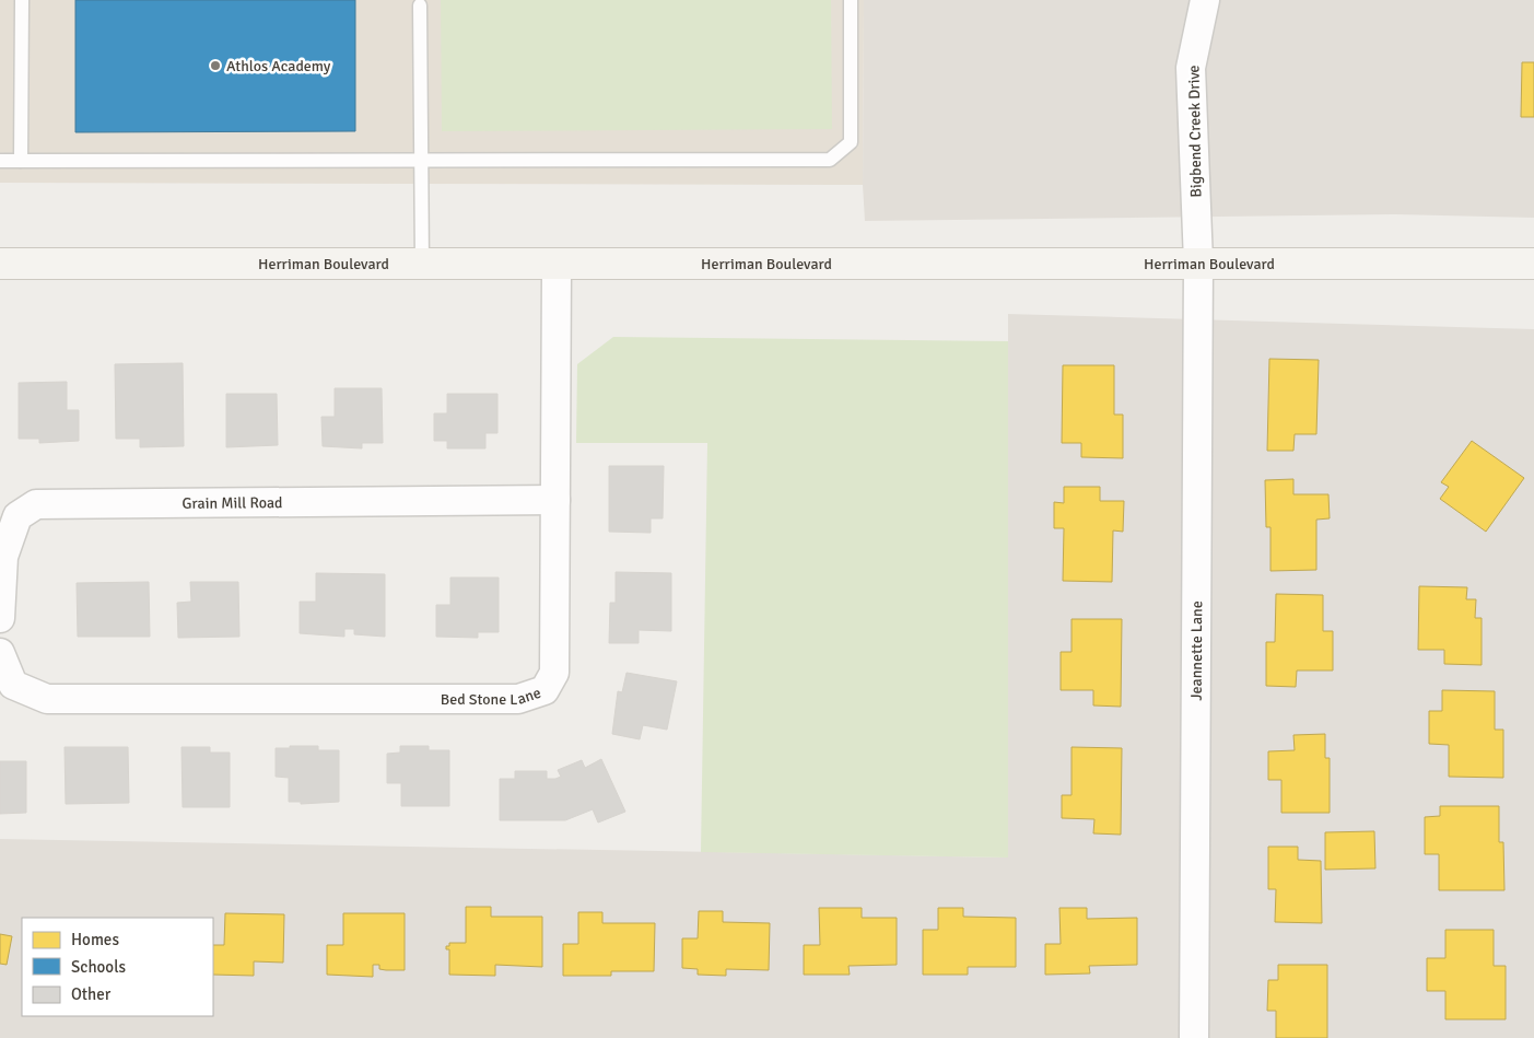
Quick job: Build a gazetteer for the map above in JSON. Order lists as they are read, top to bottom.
{
  "streets": {
    "main road": ["Herriman Boulevard"],
    "street": [
      "Bigbend Creek Drive",
      "Grain Mill Road",
      "Jeannette Lane",
      "Bed Stone Lane"
    ]
  },
  "crossings": [
    ["Bigbend Creek Drive", "Herriman Boulevard"],
    ["Bigbend Creek Drive", "Jeannette Lane"],
    ["Herriman Boulevard", "Jeannette Lane"],
    ["Herriman Boulevard", "Bed Stone Lane"],
    ["Grain Mill Road", "Bed Stone Lane"]
  ],
  "places": ["Athlos Academy"],
  "legend": ["Homes", "Schools", "Other"]
}
